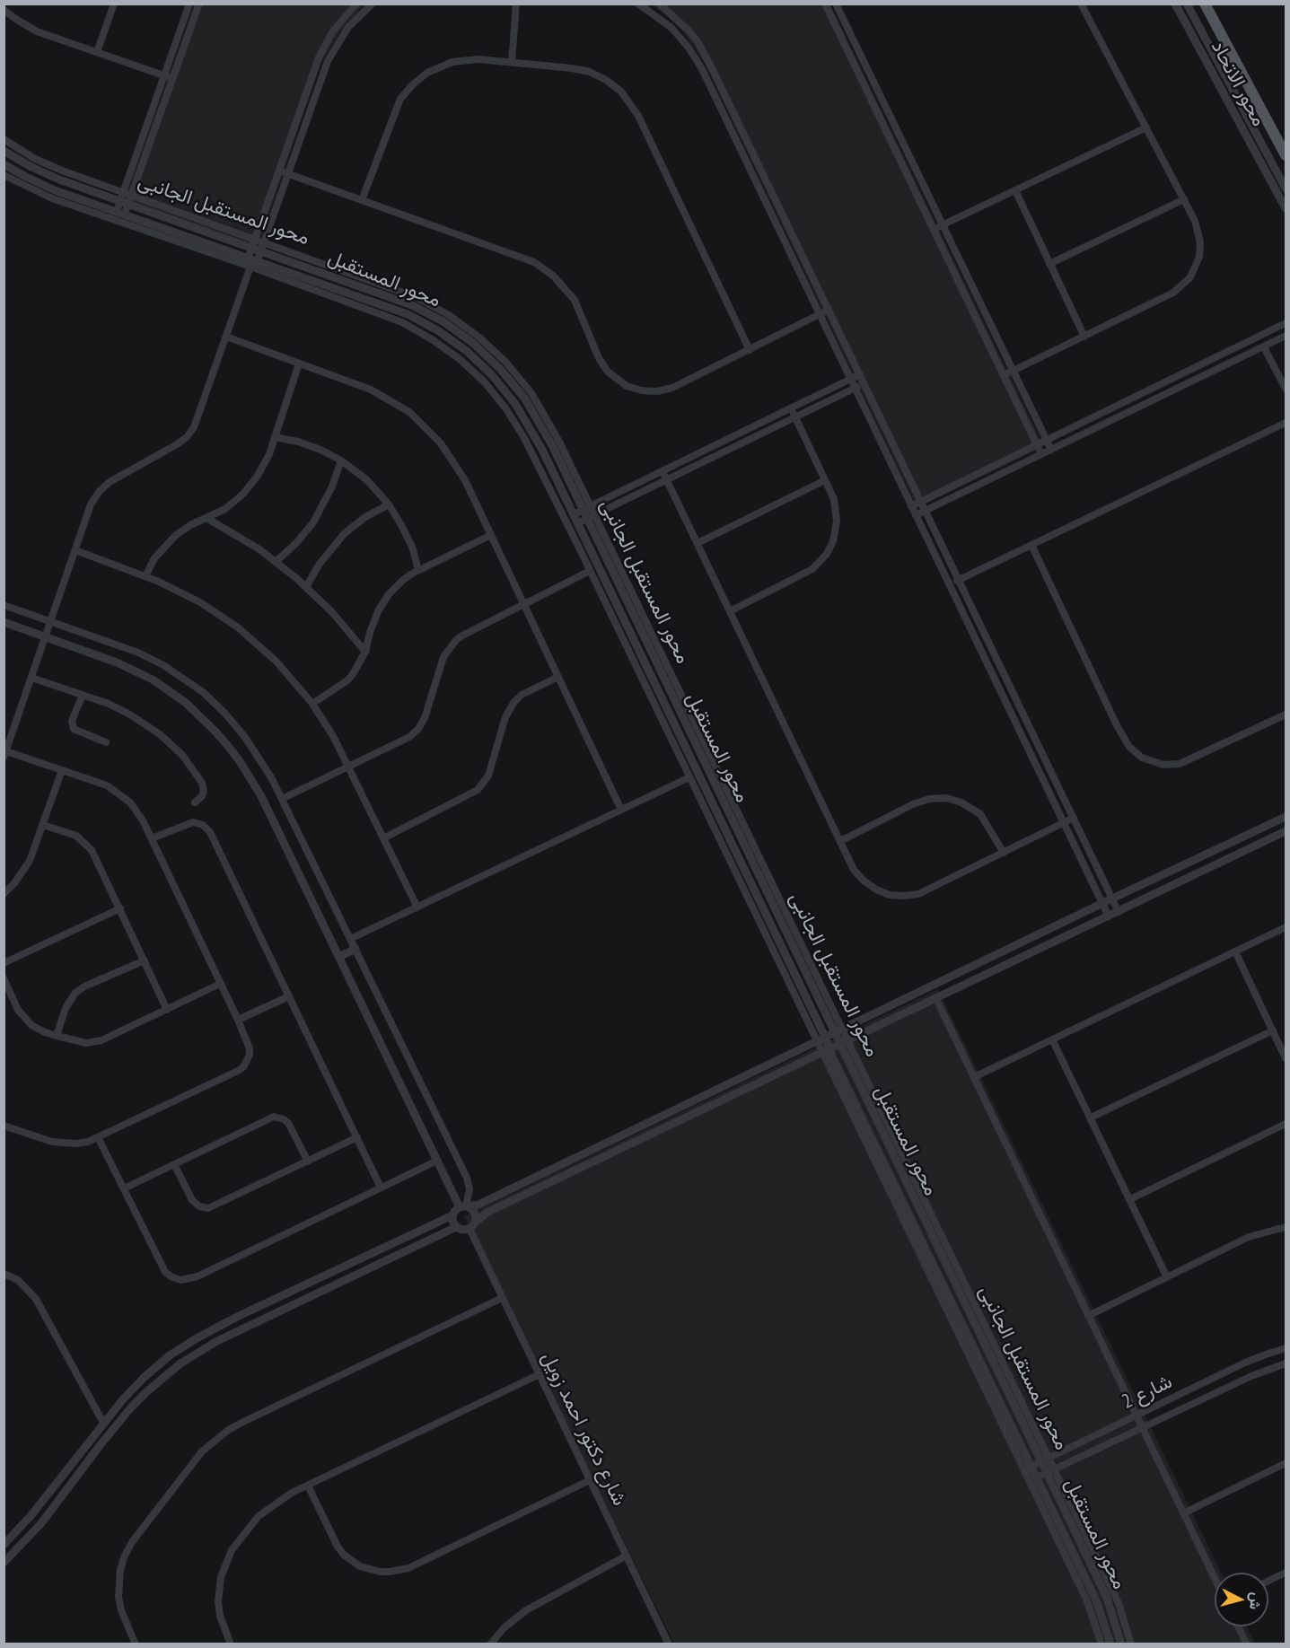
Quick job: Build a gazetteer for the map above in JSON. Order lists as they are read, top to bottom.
{
  "streets": {
    "street": [
      "محور الاتحاد",
      "محور المستقبل الجانبى",
      "محور المستقبل",
      "شارع 2",
      "شارع دكتور احمد زويل"
    ]
  },
  "crossings": [
    ["محور المستقبل الجانبى", "محور المستقبل"],
    ["محور المستقبل الجانبى", "شارع 2"],
    ["محور المستقبل", "شارع 2"]
  ],
  "north": "right"
}
